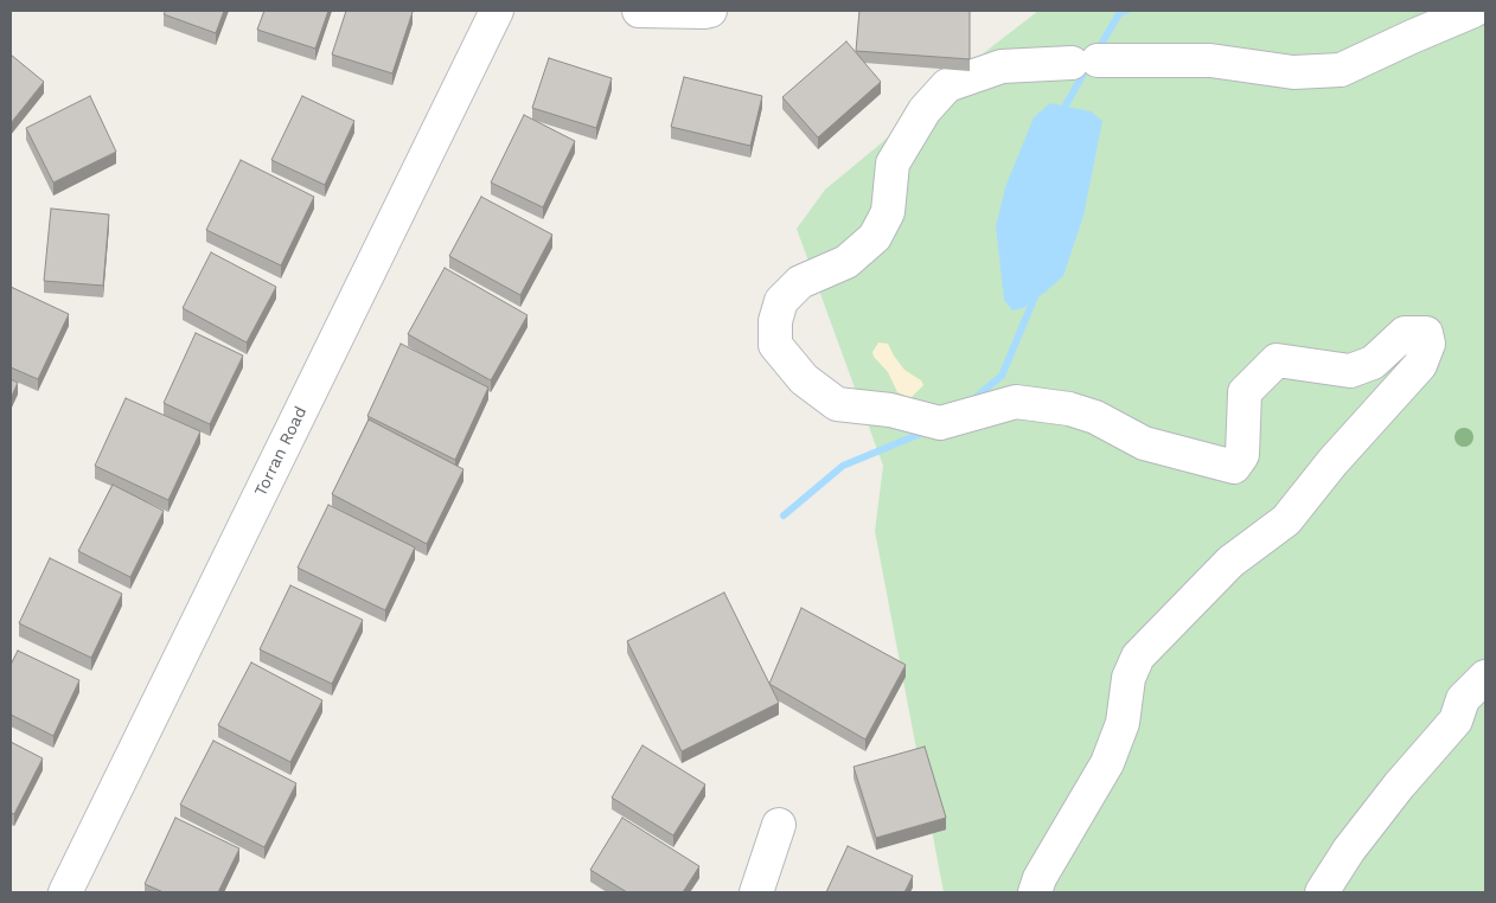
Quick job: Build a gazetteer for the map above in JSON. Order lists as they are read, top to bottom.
{
  "streets": {
    "street": ["Torran Road"]
  }
}
